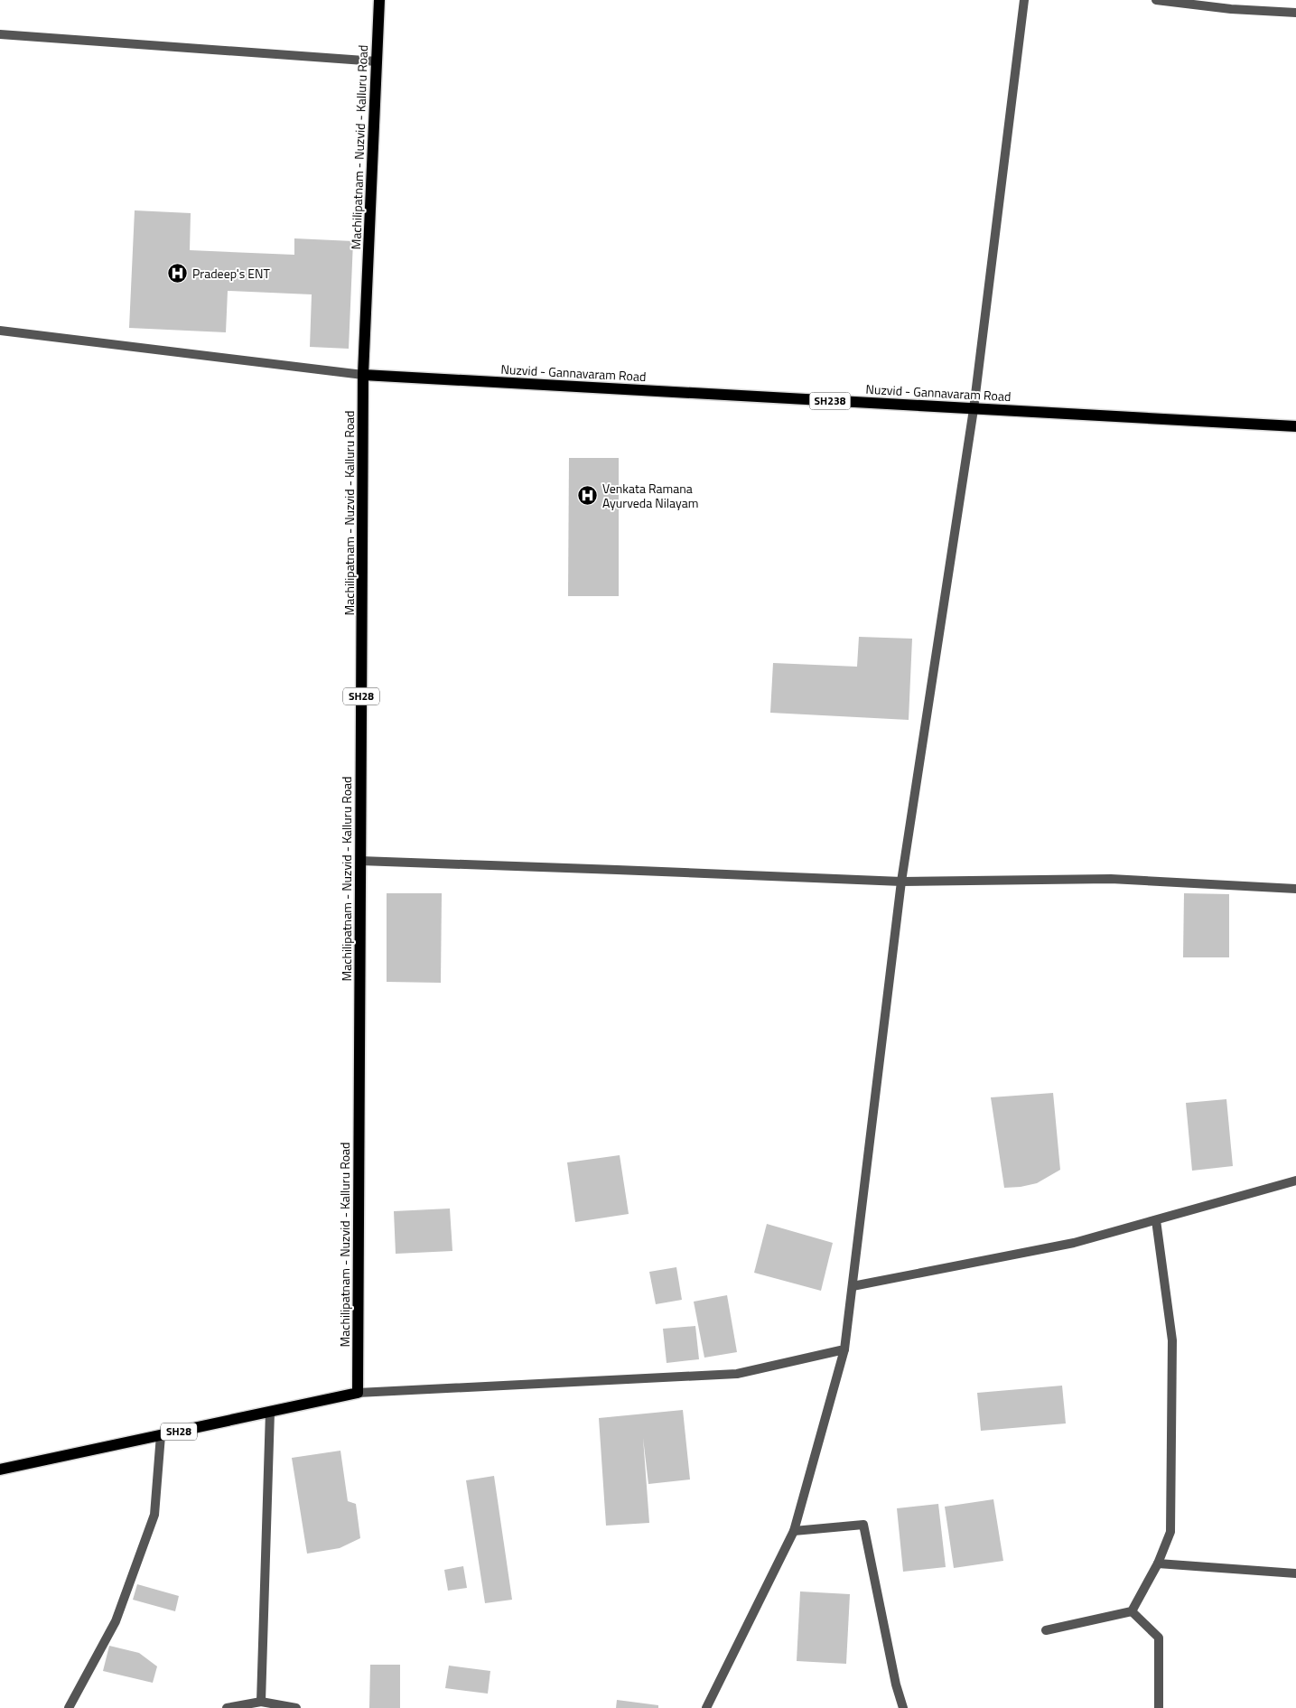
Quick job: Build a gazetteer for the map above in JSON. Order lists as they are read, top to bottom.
{
  "streets": {
    "main road": [
      "Machilipatnam - Nuzvid - Kalluru Road",
      "Nuzvid - Gannavaram Road",
      "SH238",
      "SH28"
    ]
  },
  "crossings": [
    ["Machilipatnam - Nuzvid - Kalluru Road", "Nuzvid - Gannavaram Road"],
    ["Machilipatnam - Nuzvid - Kalluru Road", "SH28"]
  ],
  "places": {
    "hospital": ["Pradeep's ENT", "Venkata Ramana Ayurveda Nilayam"]
  }
}
